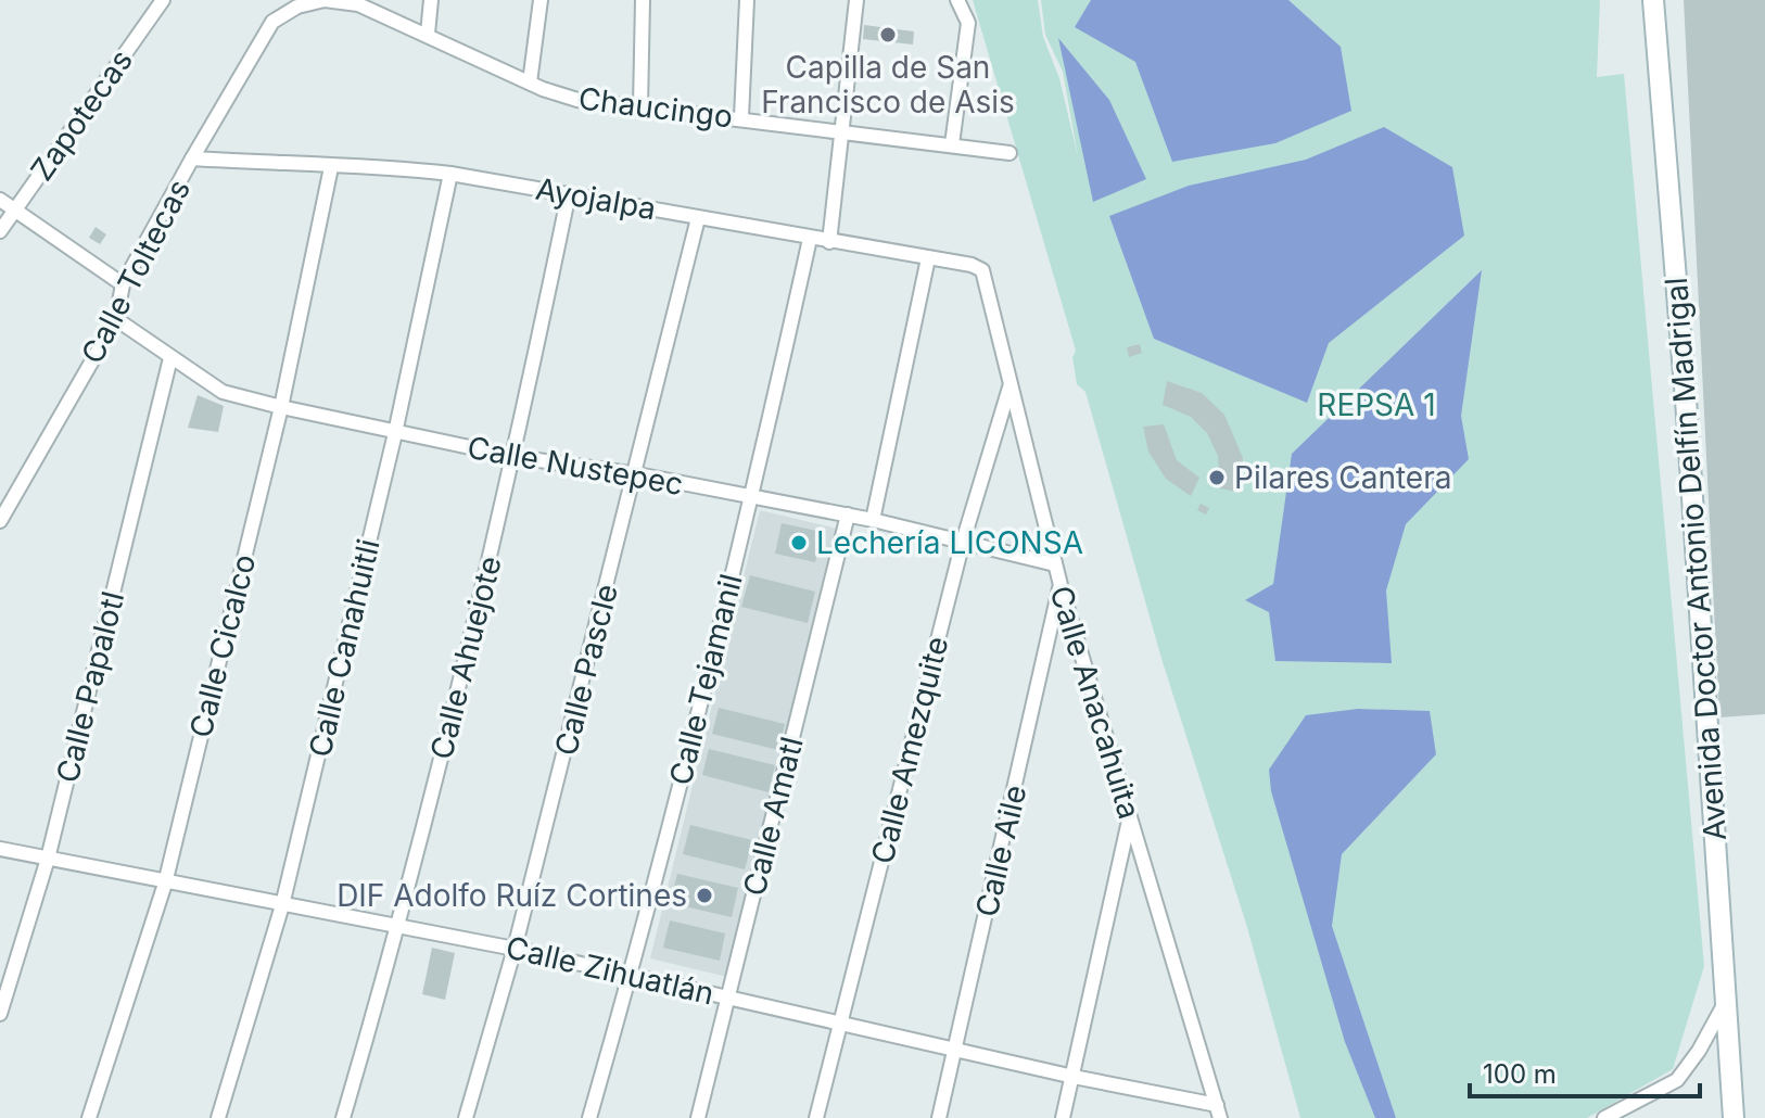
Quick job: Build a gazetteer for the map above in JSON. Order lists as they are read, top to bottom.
{
  "streets": {
    "main road": ["Avenida Doctor Antonio Delfín Madrigal"],
    "street": [
      "Chaucingo",
      "Zapotecas",
      "Ayojalpa",
      "Calle Toltecas",
      "Calle Nustepec",
      "Calle Cicalco",
      "Calle Canahuitli",
      "Calle Ahuejote",
      "Calle Pascle",
      "Calle Tejamanil",
      "Calle Papalotl",
      "Calle Anacahuita",
      "Calle Amezquite",
      "Calle Amatl",
      "Calle Aile",
      "Calle Zihuatlán"
    ]
  },
  "crossings": [
    ["Chaucingo", "Calle Toltecas"],
    ["Ayojalpa", "Calle Toltecas"],
    ["Ayojalpa", "Calle Cicalco"],
    ["Ayojalpa", "Calle Canahuitli"],
    ["Ayojalpa", "Calle Ahuejote"],
    ["Ayojalpa", "Calle Pascle"],
    ["Ayojalpa", "Calle Tejamanil"],
    ["Ayojalpa", "Calle Anacahuita"],
    ["Calle Toltecas", "Calle Nustepec"],
    ["Calle Nustepec", "Calle Cicalco"],
    ["Calle Nustepec", "Calle Canahuitli"],
    ["Calle Nustepec", "Calle Ahuejote"],
    ["Calle Nustepec", "Calle Pascle"],
    ["Calle Nustepec", "Calle Tejamanil"],
    ["Calle Nustepec", "Calle Papalotl"],
    ["Calle Nustepec", "Calle Anacahuita"],
    ["Calle Nustepec", "Calle Amezquite"],
    ["Calle Nustepec", "Calle Amatl"],
    ["Calle Cicalco", "Calle Zihuatlán"],
    ["Calle Canahuitli", "Calle Zihuatlán"],
    ["Calle Ahuejote", "Calle Zihuatlán"],
    ["Calle Pascle", "Calle Zihuatlán"],
    ["Calle Tejamanil", "Calle Zihuatlán"],
    ["Calle Papalotl", "Calle Zihuatlán"],
    ["Calle Anacahuita", "Calle Amezquite"],
    ["Calle Anacahuita", "Calle Aile"],
    ["Calle Anacahuita", "Calle Zihuatlán"],
    ["Calle Amezquite", "Calle Zihuatlán"],
    ["Calle Amatl", "Calle Zihuatlán"],
    ["Calle Aile", "Calle Zihuatlán"]
  ],
  "parks": ["REPSA 1"],
  "places": [
    "Capilla de San Francisco de Asis",
    "Pilares Cantera",
    "Lechería LICONSA",
    "DIF Adolfo Ruíz Cortines"
  ],
  "scale_bar": "100 m"
}
